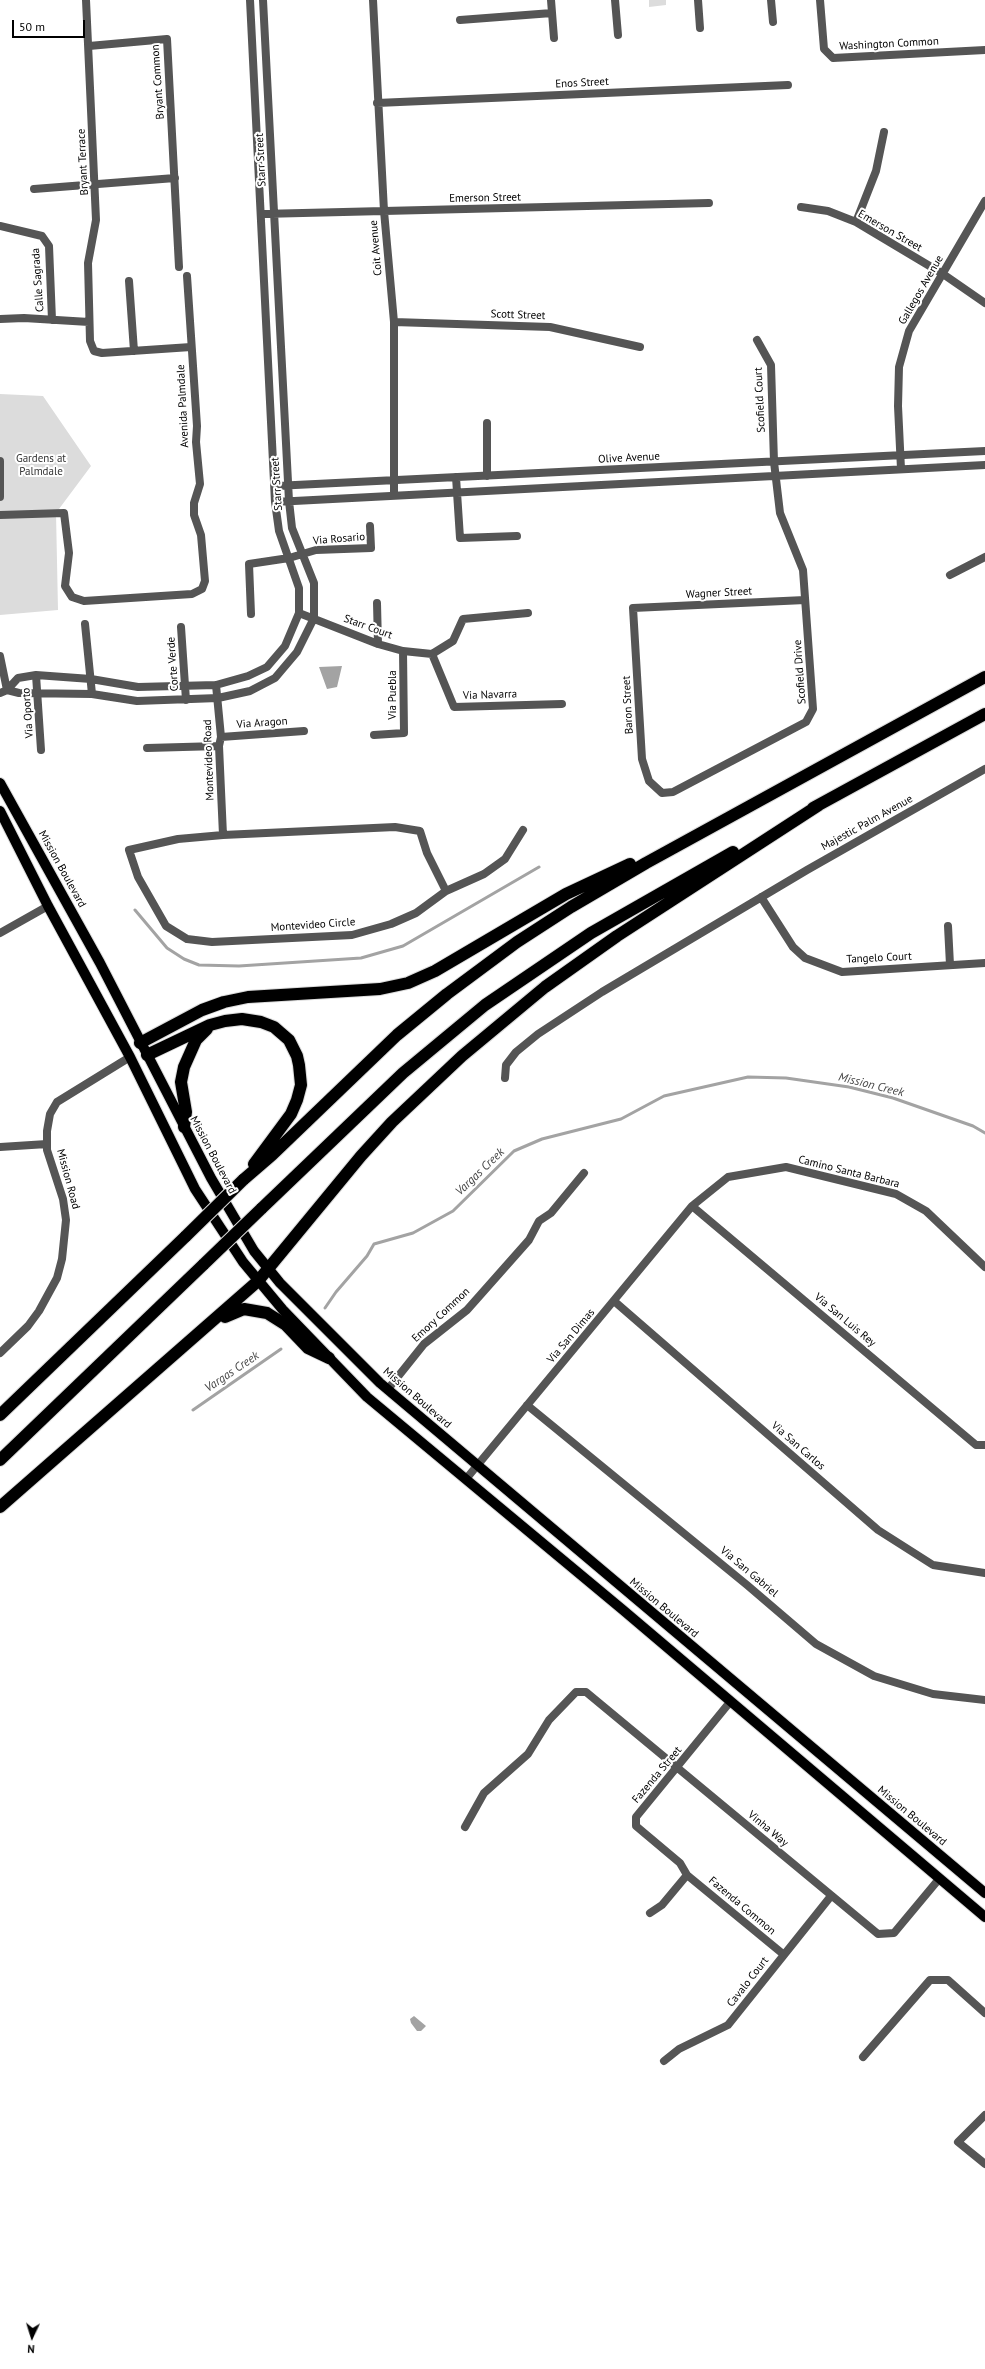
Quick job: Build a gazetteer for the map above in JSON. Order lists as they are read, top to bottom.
{
  "streets": {
    "main road": ["Mission Boulevard", "Mission Road"],
    "street": [
      "Washington Common",
      "Bryant Common",
      "Enos Street",
      "Starr Street",
      "Bryant Terrace",
      "Emerson Street",
      "Coit Avenue",
      "Calle Sagrada",
      "Gallegos Avenue",
      "Scott Street",
      "Scofield Court",
      "Avenida Palmdale",
      "Olive Avenue",
      "Via Rosario",
      "Wagner Street",
      "Starr Court",
      "Corte Verde",
      "Scofield Drive",
      "Via Puebla",
      "Via Navarra",
      "Baron Street",
      "Via Oporto",
      "Via Aragon",
      "Montevideo Road",
      "Majestic Palm Avenue",
      "Montevideo Circle",
      "Tangelo Court",
      "Camino Santa Barbara",
      "Emory Common",
      "Via San Luis Rey",
      "Via San Dimas",
      "Via San Carlos",
      "Via San Gabriel",
      "Fazenda Street",
      "Vinha Way",
      "Fazenda Common",
      "Cavalo Court"
    ]
  },
  "crossings": [
    ["Bryant Common", "Bryant Terrace"],
    ["Enos Street", "Coit Avenue"],
    ["Starr Street", "Emerson Street"],
    ["Starr Street", "Olive Avenue"],
    ["Starr Street", "Via Rosario"],
    ["Starr Street", "Starr Court"],
    ["Starr Street", "Corte Verde"],
    ["Starr Street", "Via Oporto"],
    ["Starr Street", "Montevideo Road"],
    ["Bryant Terrace", "Avenida Palmdale"],
    ["Emerson Street", "Coit Avenue"],
    ["Emerson Street", "Gallegos Avenue"],
    ["Coit Avenue", "Scott Street"],
    ["Coit Avenue", "Olive Avenue"],
    ["Gallegos Avenue", "Olive Avenue"],
    ["Scofield Court", "Olive Avenue"],
    ["Scofield Court", "Scofield Drive"],
    ["Olive Avenue", "Scofield Drive"],
    ["Wagner Street", "Scofield Drive"],
    ["Wagner Street", "Baron Street"],
    ["Starr Court", "Via Puebla"],
    ["Starr Court", "Via Navarra"],
    ["Scofield Drive", "Baron Street"],
    ["Via Aragon", "Montevideo Road"],
    ["Montevideo Road", "Montevideo Circle"],
    ["Majestic Palm Avenue", "Tangelo Court"],
    ["Mission Boulevard", "Mission Road"],
    ["Mission Boulevard", "Emory Common"],
    ["Mission Boulevard", "Via San Dimas"],
    ["Camino Santa Barbara", "Via San Luis Rey"],
    ["Camino Santa Barbara", "Via San Dimas"],
    ["Via San Luis Rey", "Via San Dimas"],
    ["Via San Dimas", "Via San Carlos"],
    ["Via San Dimas", "Via San Gabriel"],
    ["Fazenda Street", "Vinha Way"],
    ["Fazenda Street", "Fazenda Common"],
    ["Vinha Way", "Cavalo Court"],
    ["Fazenda Common", "Cavalo Court"]
  ],
  "water": ["Mission Creek", "Vargas Creek"],
  "parks": ["Gardens at Palmdale"],
  "scale_bar": "50 m",
  "north": "bottom"
}
